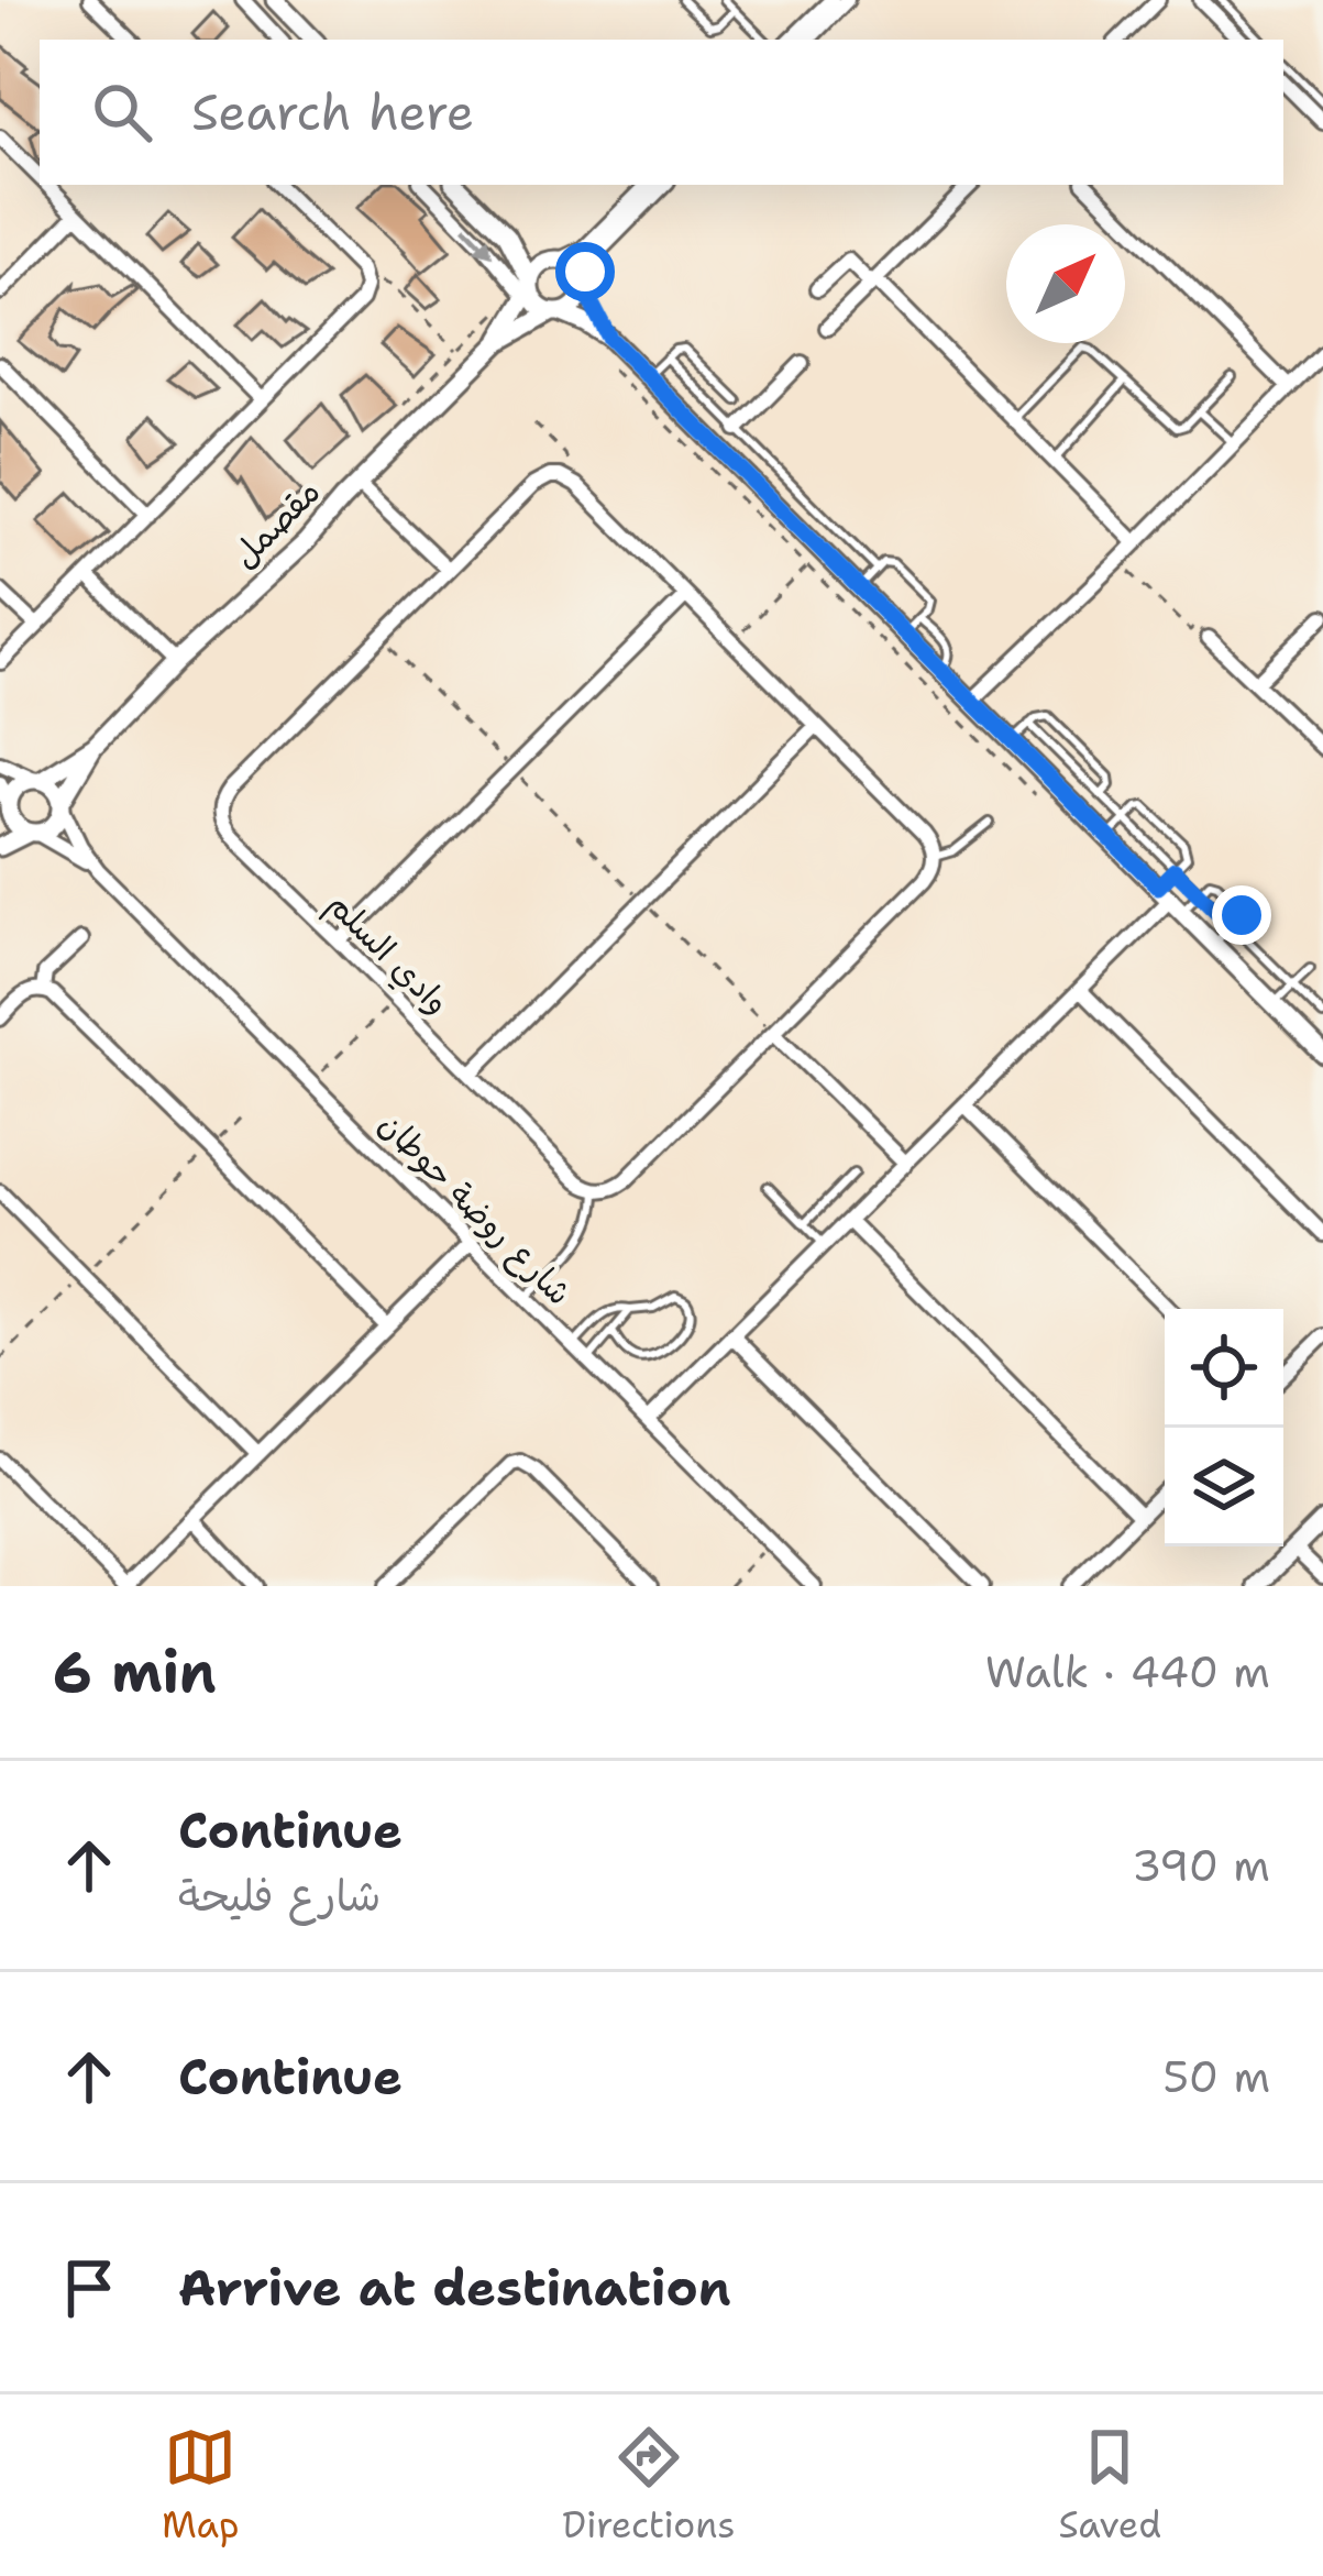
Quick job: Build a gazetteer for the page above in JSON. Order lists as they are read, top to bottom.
{
  "streets": {
    "street": ["مقصمل", "وادي السلم", "شارع روضة حوطان"]
  },
  "crossings": [
    ["مقصمل", "شارع روضة حوطان"]
  ],
  "north": "top right",
  "page": {
    "search": "Search here",
    "heading": ["6 min", "Walk · 440 m"],
    "list": [
      ["Continue", "شارع فليحة", "390 m"],
      ["Continue", "50 m"],
      "Arrive at destination"
    ],
    "nav": ["Map", "Directions", "Saved"]
  }
}
